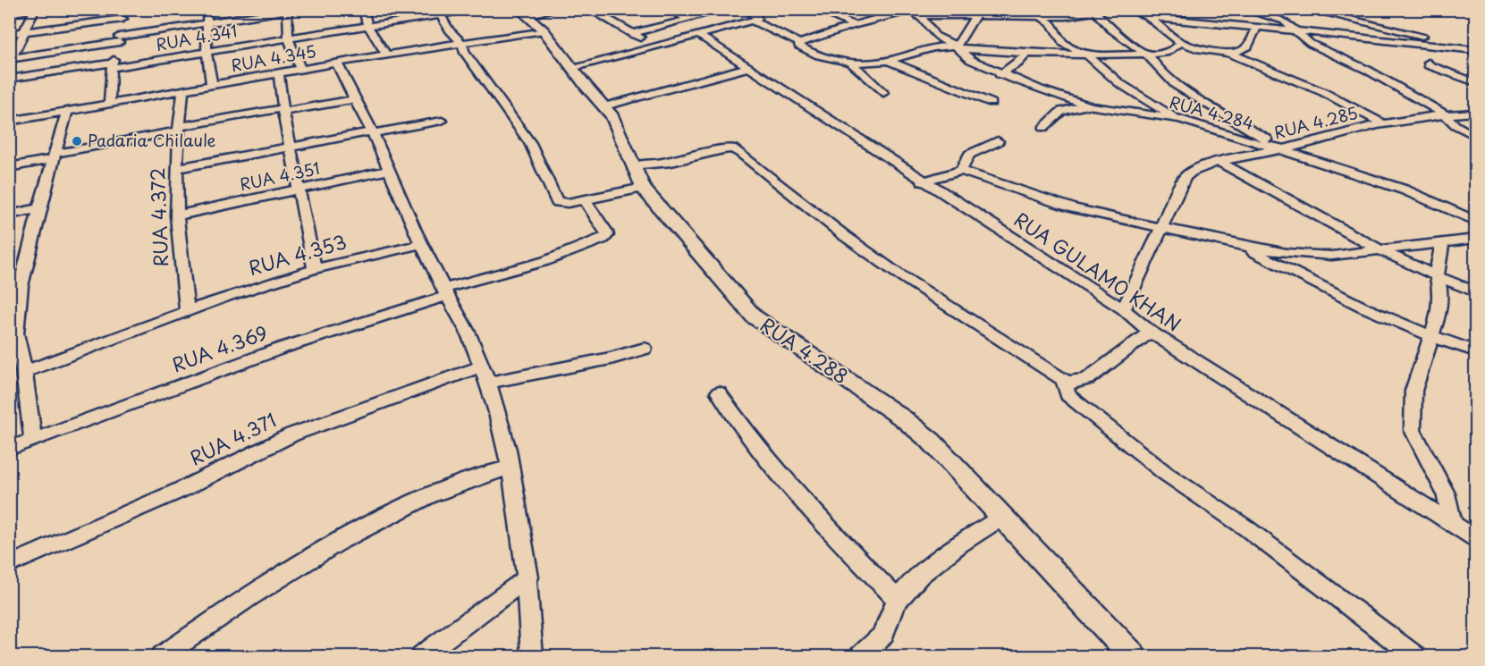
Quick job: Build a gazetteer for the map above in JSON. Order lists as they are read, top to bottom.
{
  "streets": {
    "street": [
      "RUA 4.341",
      "RUA 4.345",
      "RUA 4.284",
      "RUA 4.285",
      "RUA 4.351",
      "RUA 4.372",
      "RUA 4.353",
      "RUA GULAMO KHAN",
      "RUA 4.369",
      "RUA 4.288",
      "RUA 4.371"
    ]
  },
  "crossings": [
    ["RUA 4.345", "RUA 4.372"],
    ["RUA 4.345", "RUA 4.288"],
    ["RUA 4.284", "RUA 4.285"],
    ["RUA 4.285", "RUA GULAMO KHAN"],
    ["RUA 4.351", "RUA 4.372"],
    ["RUA 4.372", "RUA 4.353"]
  ],
  "places": ["Padaria Chilaule"]
}
